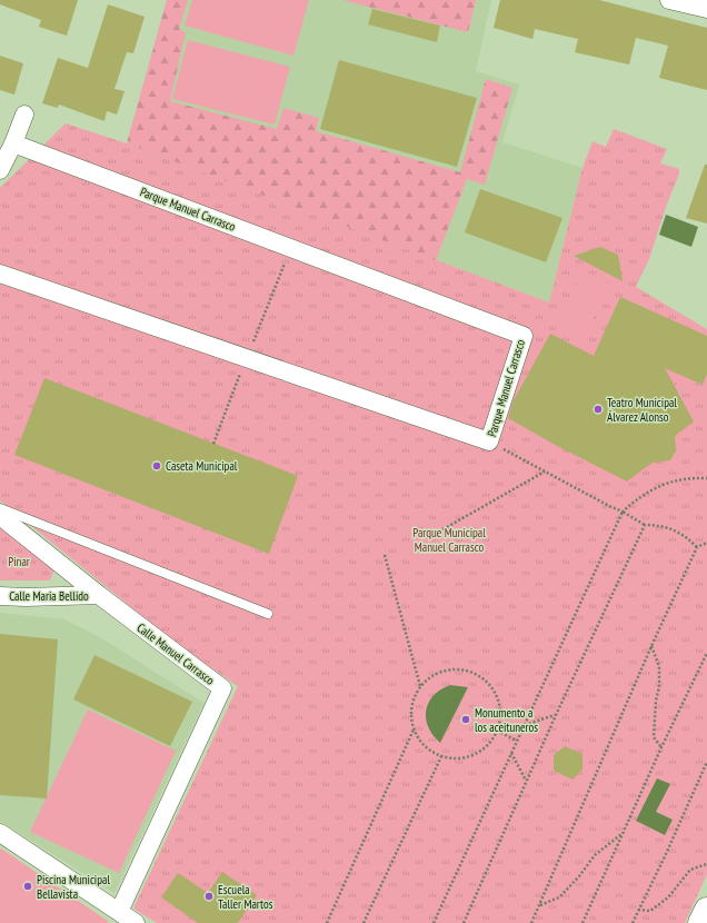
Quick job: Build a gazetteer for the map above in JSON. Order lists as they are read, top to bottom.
{
  "streets": {
    "street": ["Parque Manuel Carrasco", "Calle Maria Bellido", "Calle Manuel Carrasco"]
  },
  "crossings": [
    ["Calle Maria Bellido", "Calle Manuel Carrasco"]
  ],
  "parks": ["Parque Municipal Manuel Carrasco", "Pinar"],
  "places": [
    "Teatro Municipal Álvarez Alonso",
    "Caseta Municipal",
    "Monumento a los aceituneros",
    "Piscina Municipal Bellavista",
    "Escuela Taller Martos"
  ]
}
